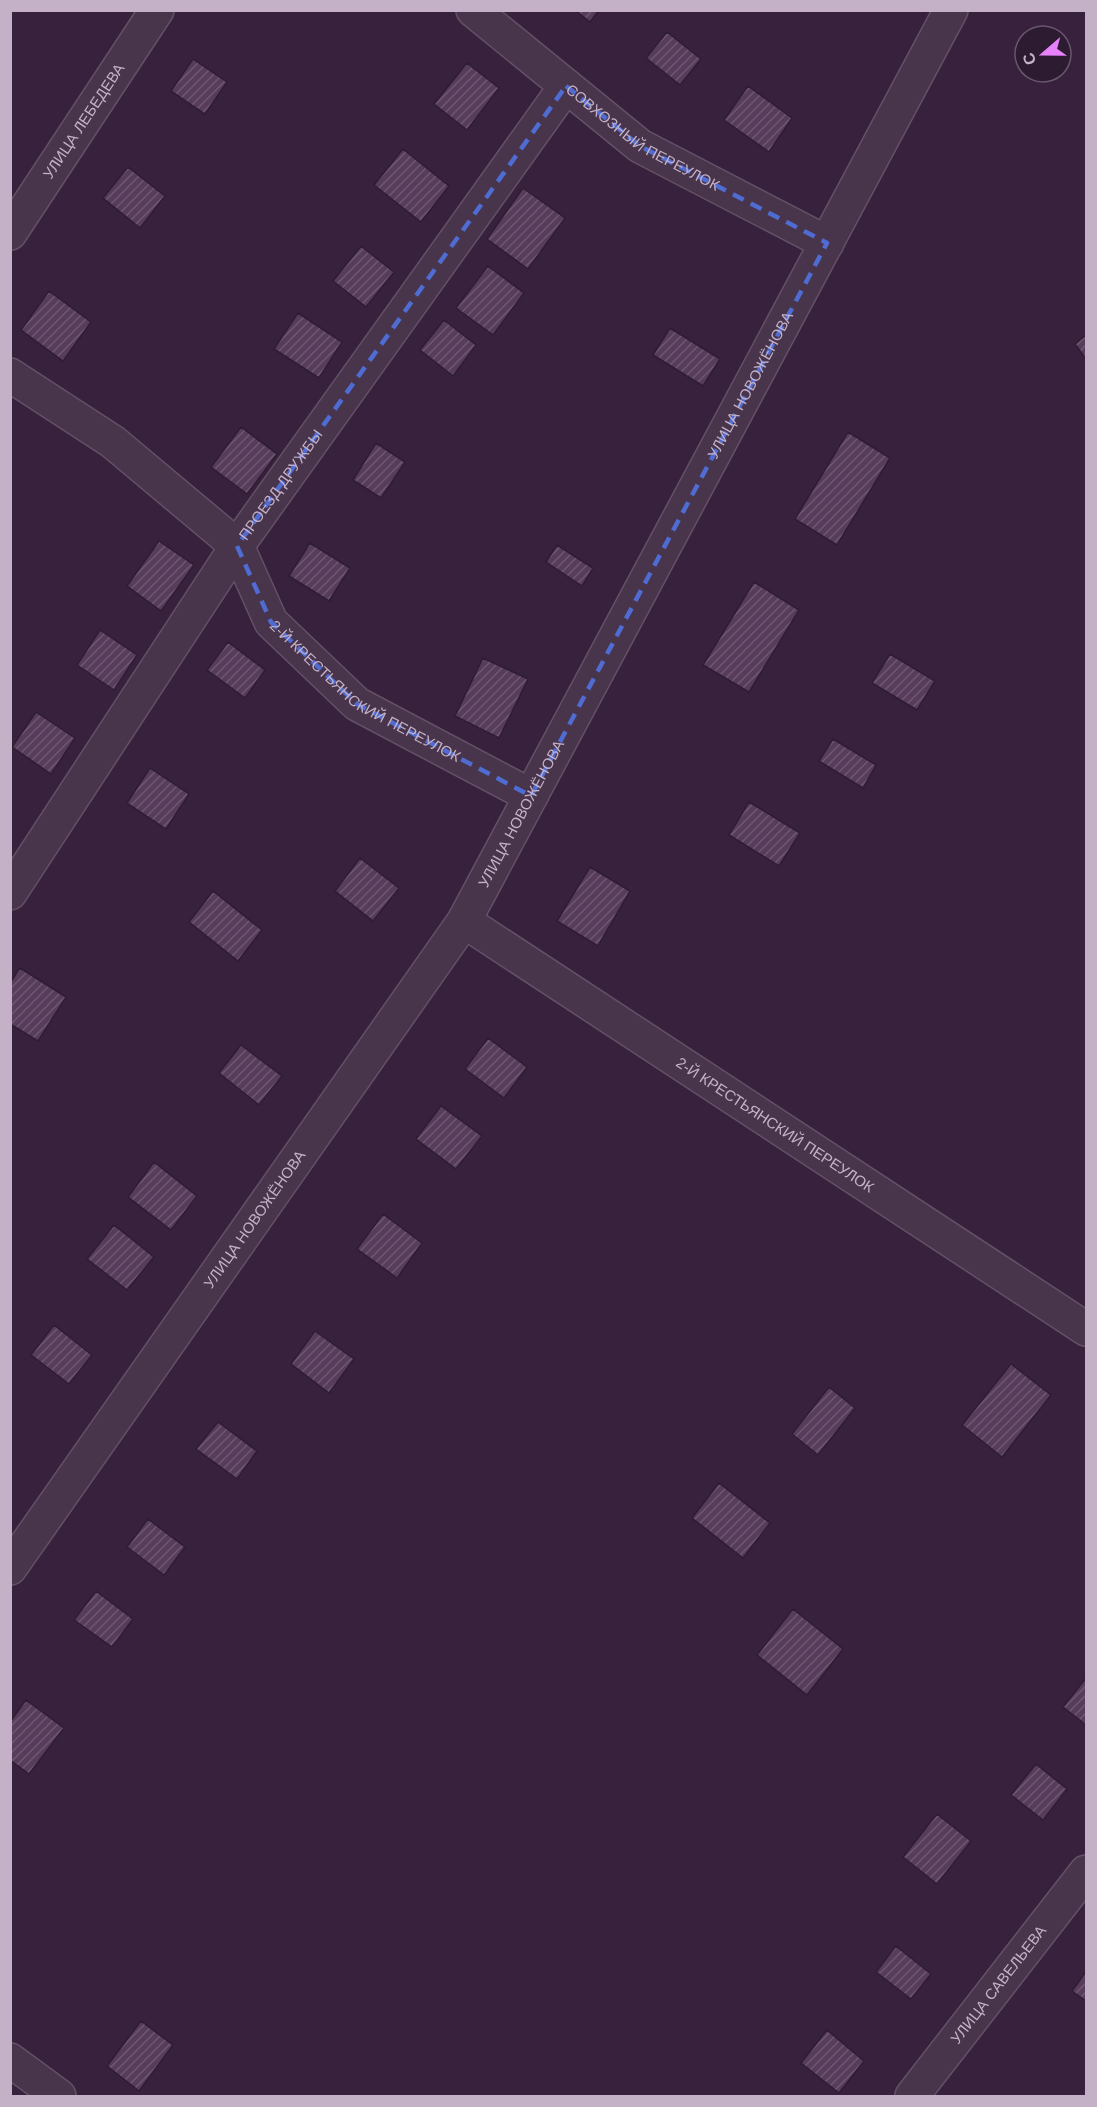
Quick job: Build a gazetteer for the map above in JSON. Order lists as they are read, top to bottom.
{
  "streets": {
    "street": [
      "УЛИЦА ЛЕБЕДЕВА",
      "СОВХОЗНЫЙ ПЕРЕУЛОК",
      "УЛИЦА НОВОЖЁНОВА",
      "ПРОЕЗД ДРУЖБЫ",
      "2-Й КРЕСТЬЯНСКИЙ ПЕРЕУЛОК",
      "УЛИЦА САВЕЛЬЕВА"
    ]
  },
  "crossings": [
    ["СОВХОЗНЫЙ ПЕРЕУЛОК", "УЛИЦА НОВОЖЁНОВА"],
    ["СОВХОЗНЫЙ ПЕРЕУЛОК", "ПРОЕЗД ДРУЖБЫ"],
    ["УЛИЦА НОВОЖЁНОВА", "2-Й КРЕСТЬЯНСКИЙ ПЕРЕУЛОК"],
    ["ПРОЕЗД ДРУЖБЫ", "2-Й КРЕСТЬЯНСКИЙ ПЕРЕУЛОК"]
  ],
  "north": "left"
}
